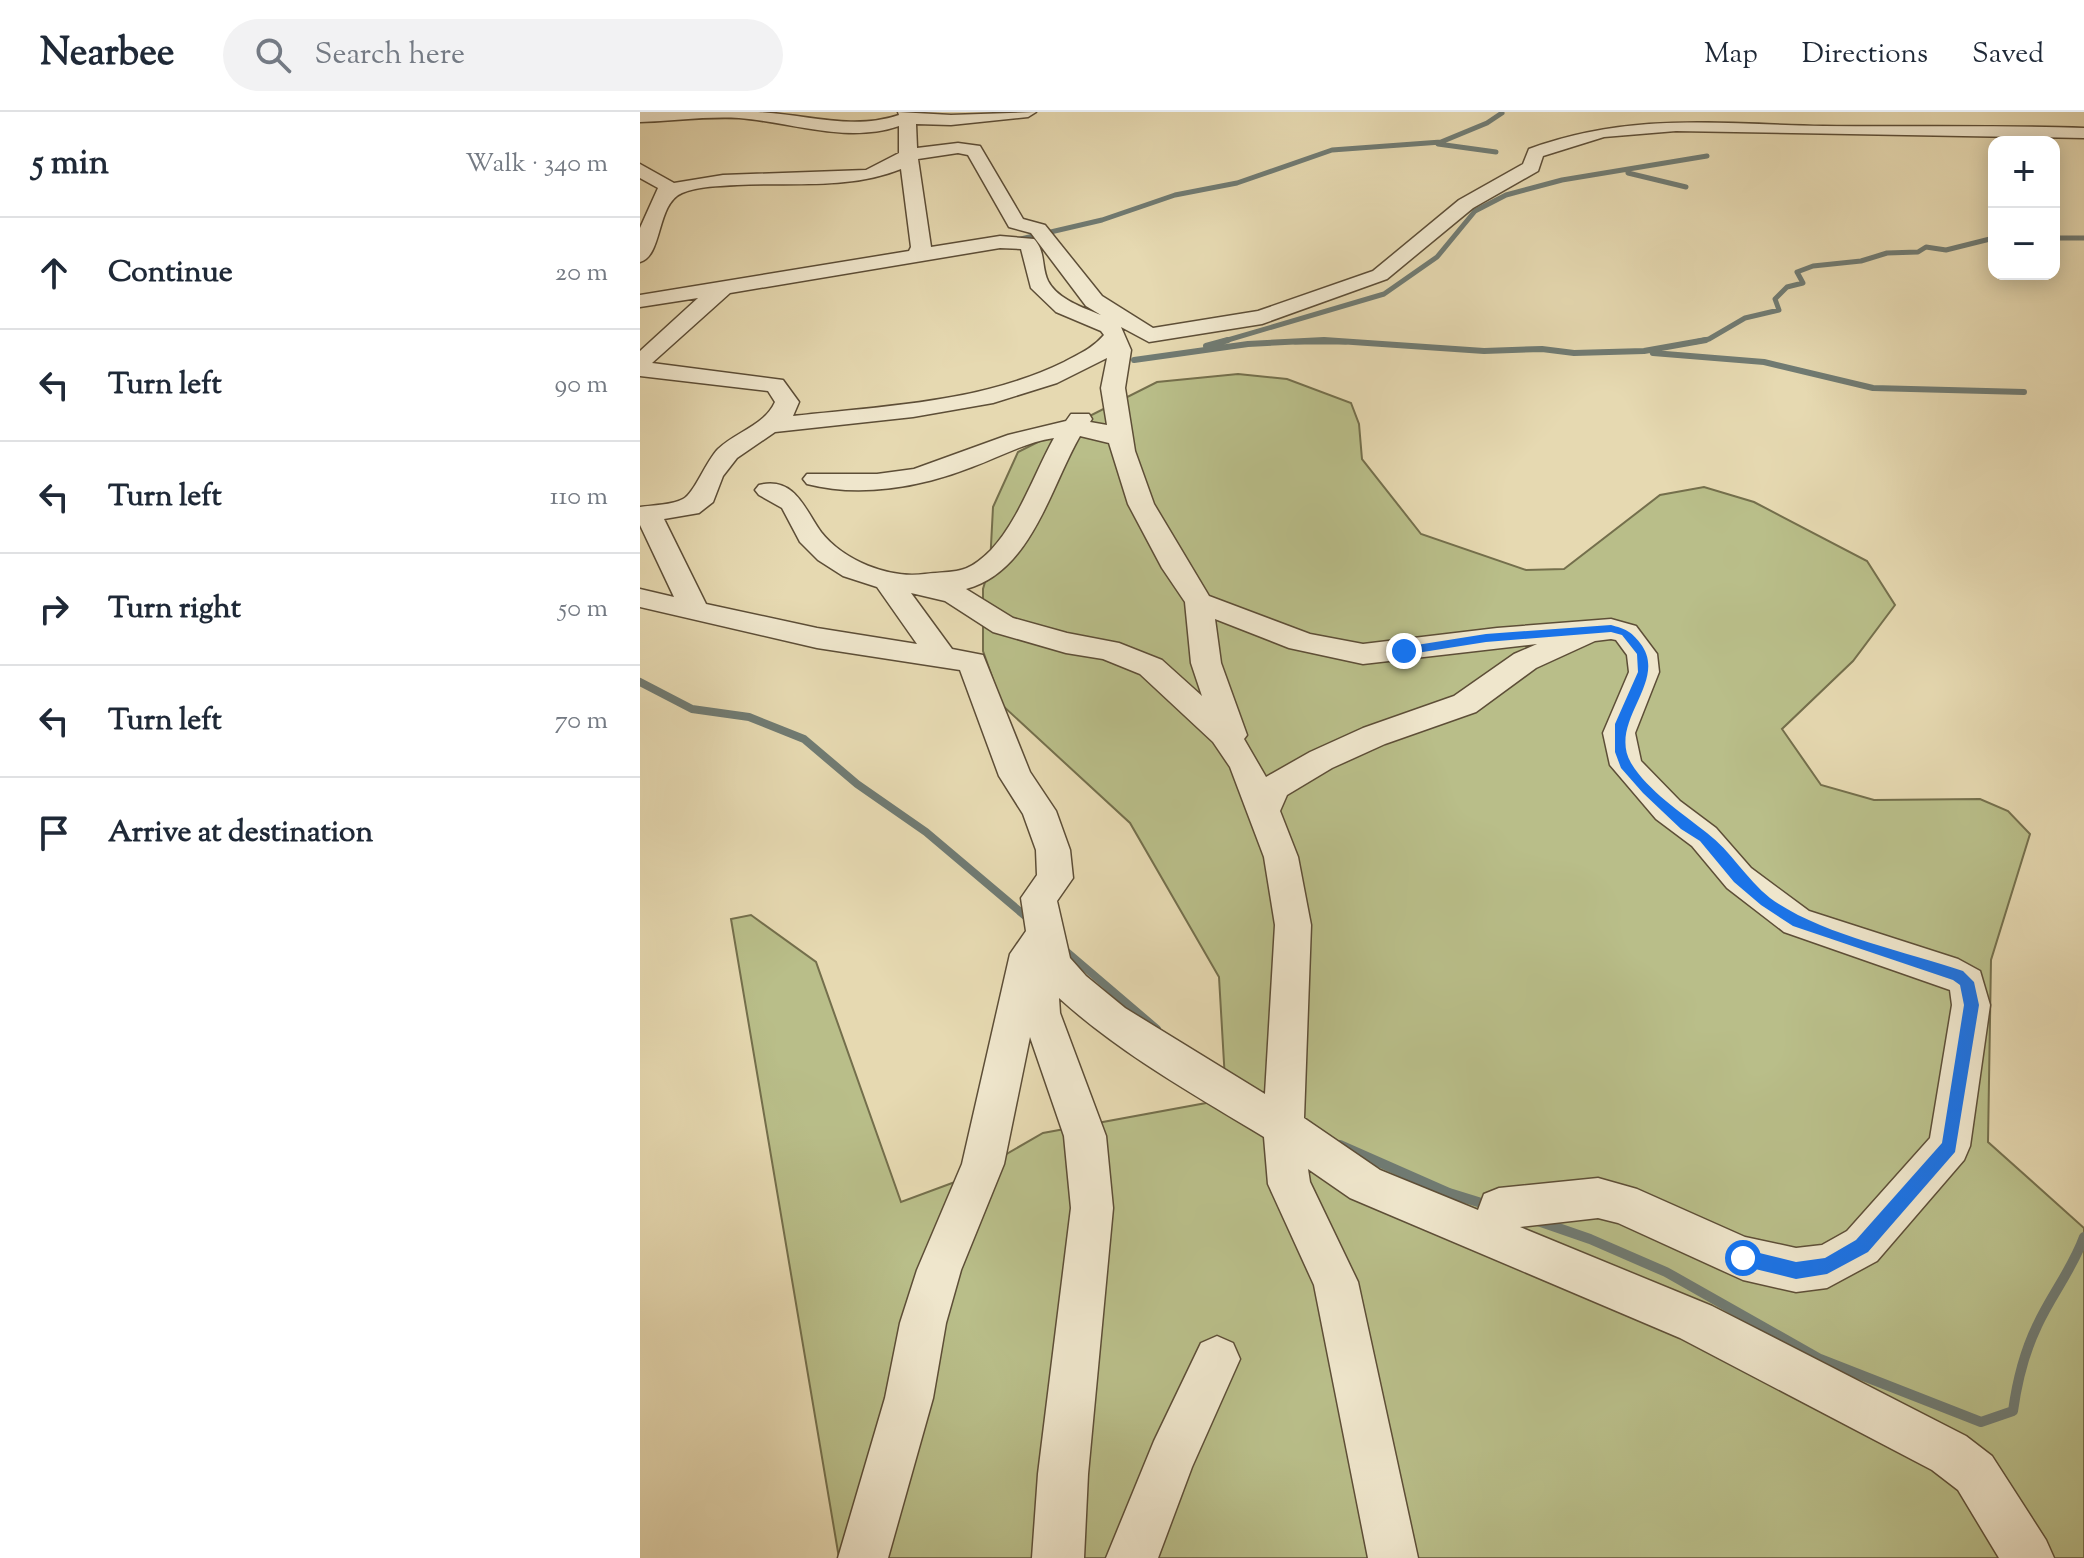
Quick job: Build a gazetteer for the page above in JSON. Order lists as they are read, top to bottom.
{
  "page": {
    "header": "Nearbee",
    "search": "Search here",
    "nav": ["Map", "Directions", "Saved"],
    "heading": ["5 min", "Walk · 340 m"],
    "map_buttons": ["+", "−"],
    "list": [
      ["Continue", "20 m"],
      ["Turn left", "90 m"],
      ["Turn left", "110 m"],
      ["Turn right", "50 m"],
      ["Turn left", "70 m"],
      "Arrive at destination"
    ]
  }
}
